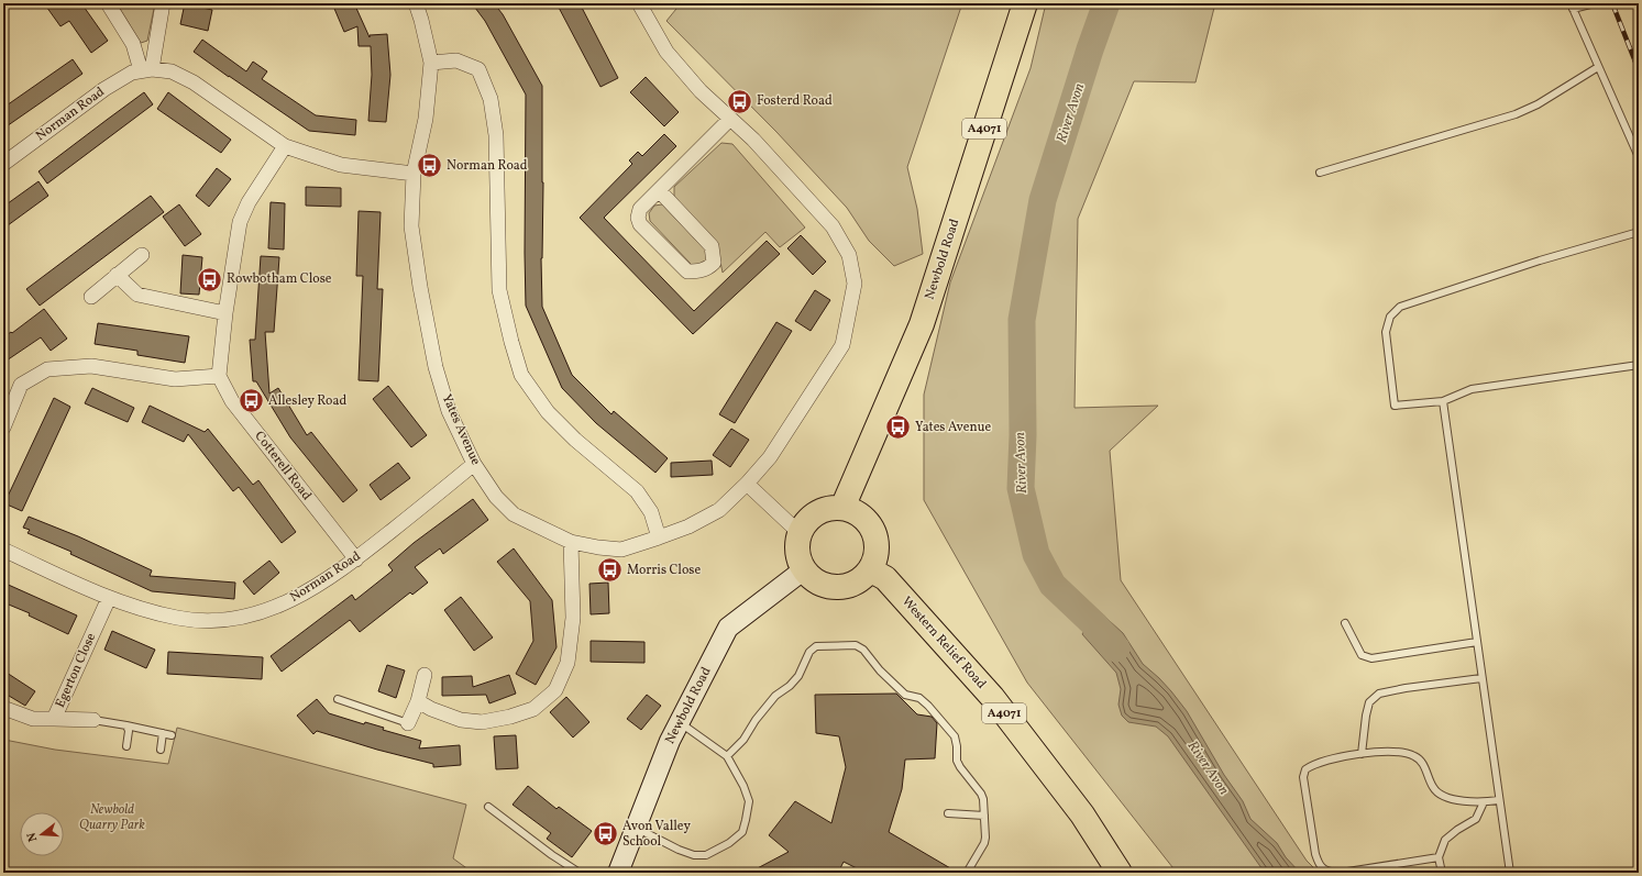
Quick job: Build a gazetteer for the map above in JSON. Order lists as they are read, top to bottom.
{
  "streets": {
    "highway": ["A4071", "Newbold Road", "Western Relief Road"],
    "street": [
      "Norman Road",
      "Yates Avenue",
      "Cotterell Road",
      "Egerton Close"
    ]
  },
  "crossings": [
    ["Norman Road", "Yates Avenue"],
    ["Norman Road", "Cotterell Road"],
    ["Norman Road", "Egerton Close"],
    ["Newbold Road", "Western Relief Road"]
  ],
  "water": ["River Avon"],
  "parks": ["Newbold Quarry Park"],
  "places": {
    "bus stop": [
      "Fosterd Road",
      "Norman Road",
      "Rowbotham Close",
      "Allesley Road",
      "Yates Avenue",
      "Morris Close",
      "Avon Valley School"
    ]
  },
  "north": "left"
}
